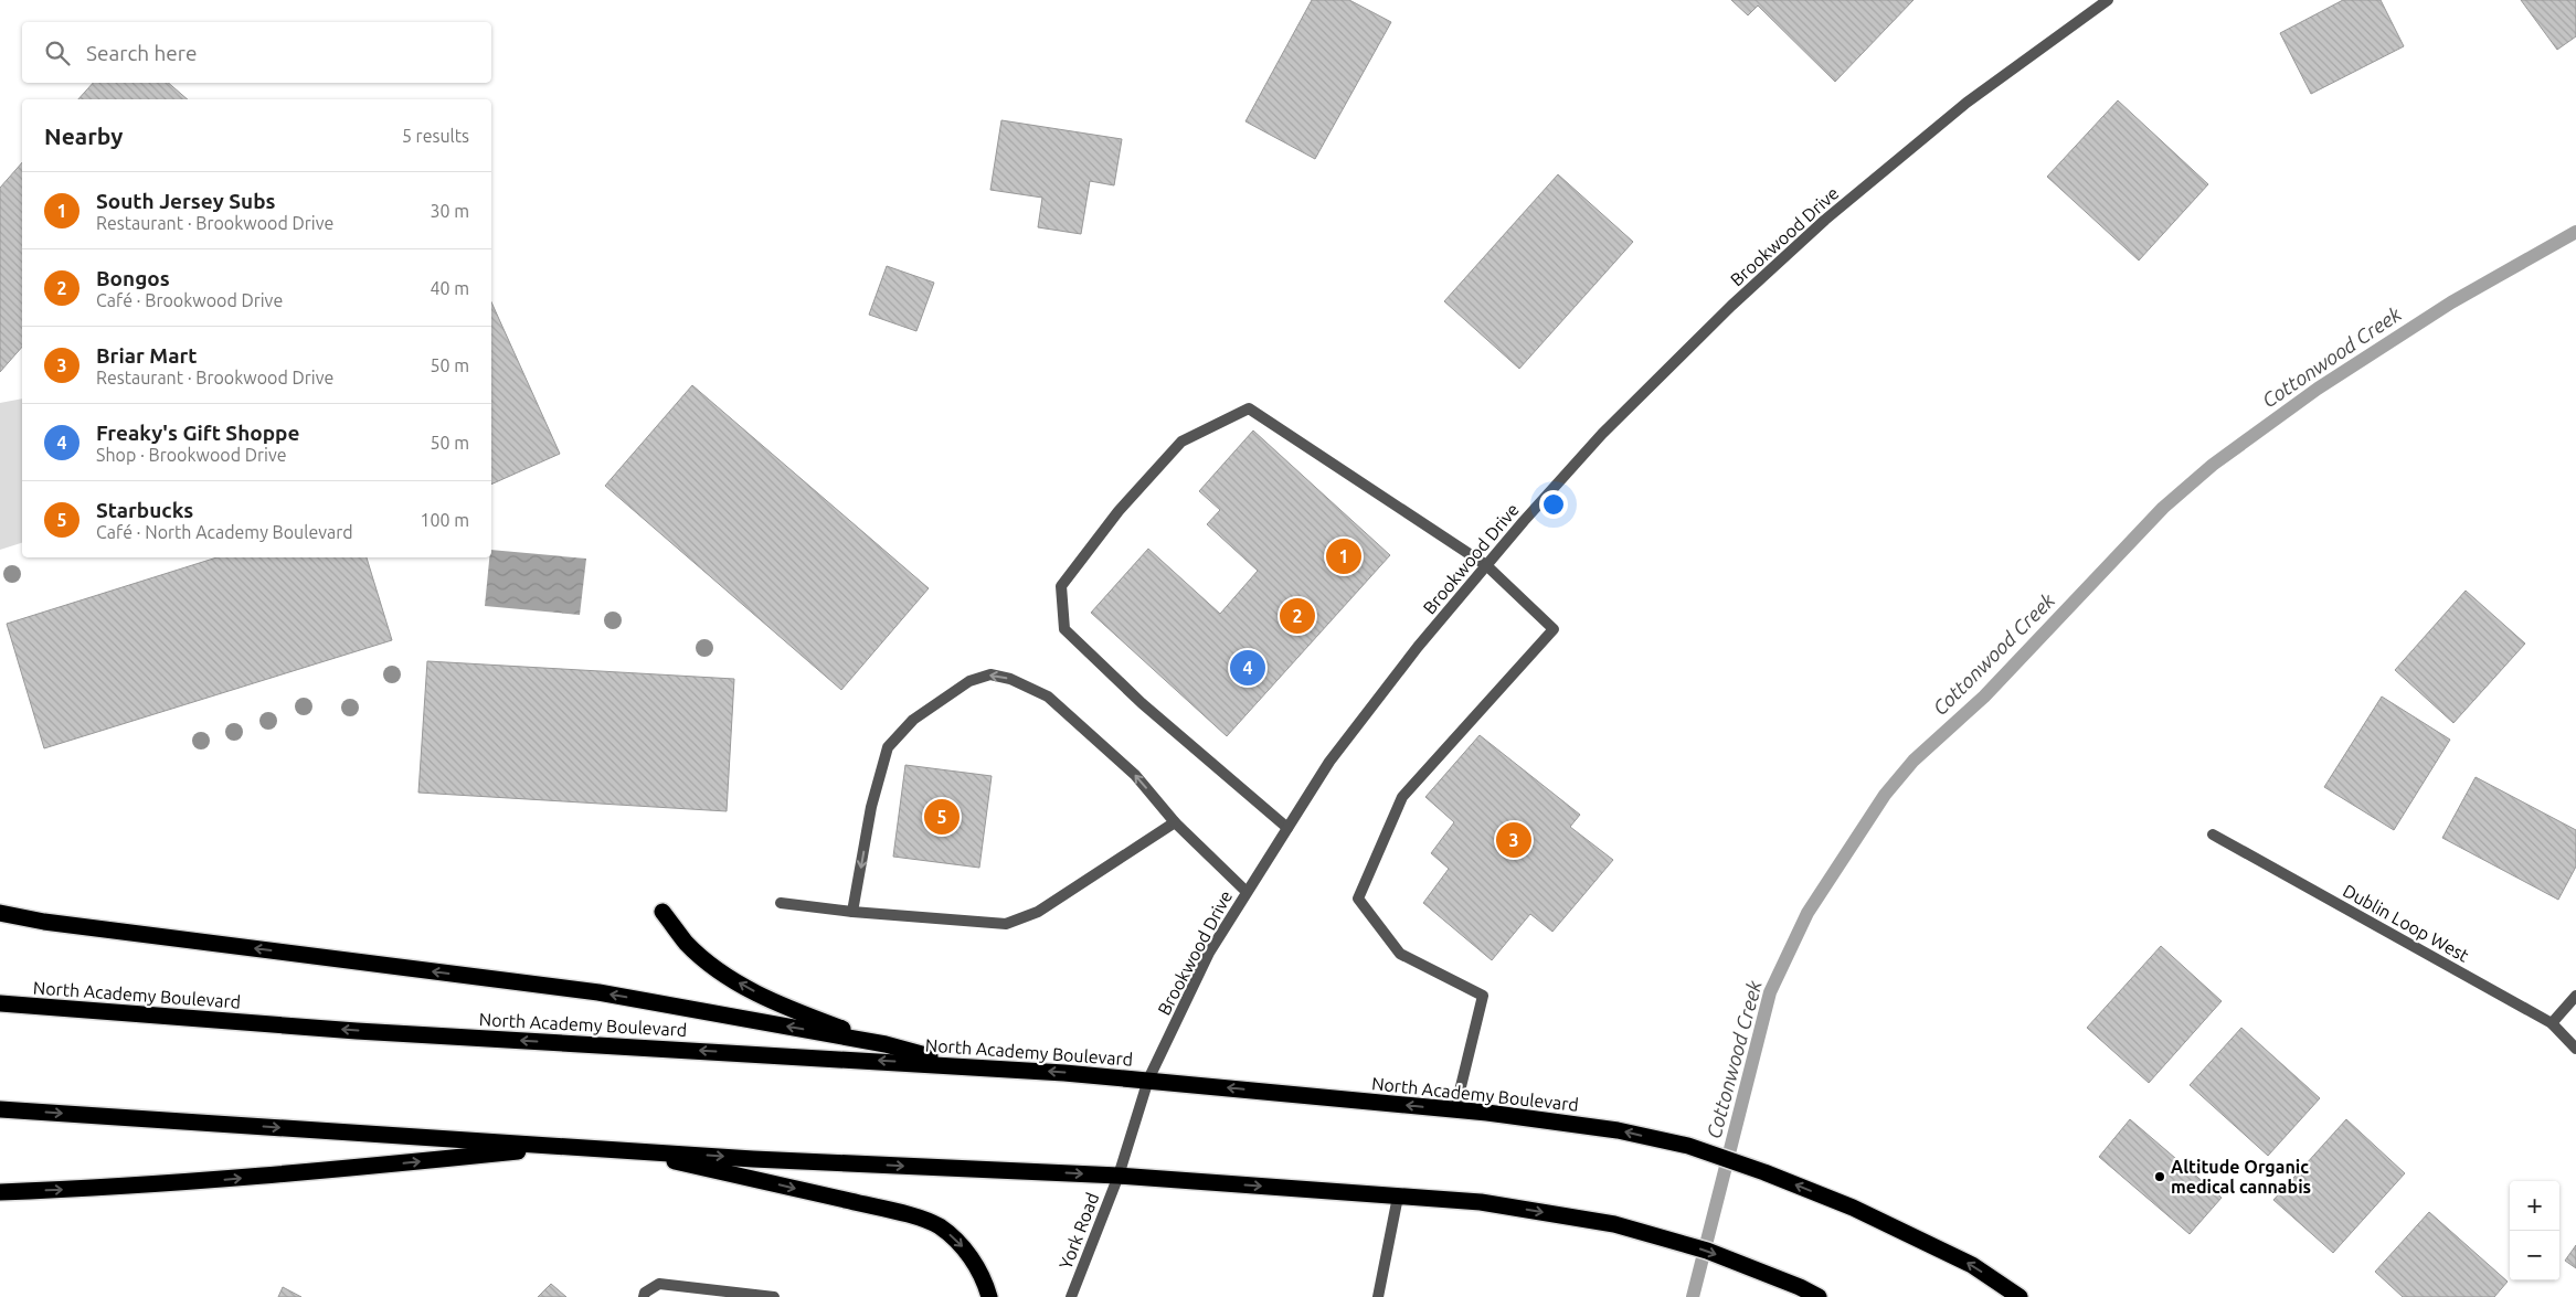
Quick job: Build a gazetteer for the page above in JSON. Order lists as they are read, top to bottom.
{
  "streets": {
    "highway": ["North Academy Boulevard"],
    "street": ["Brookwood Drive", "Dublin Loop West", "York Road"]
  },
  "crossings": [
    ["Brookwood Drive", "North Academy Boulevard"],
    ["Brookwood Drive", "York Road"]
  ],
  "water": ["Cottonwood Creek"],
  "places": ["Altitude Organic medical cannabis"],
  "page": {
    "search": "Search here",
    "heading": ["Nearby", "5 results"],
    "list": [
      {
        "mark": "1",
        "name": "South Jersey Subs",
        "note": "Restaurant · Brookwood Drive",
        "value": "30 m"
      },
      {
        "mark": "2",
        "name": "Bongos",
        "note": "Café · Brookwood Drive",
        "value": "40 m"
      },
      {
        "mark": "3",
        "name": "Briar Mart",
        "note": "Restaurant · Brookwood Drive",
        "value": "50 m"
      },
      {
        "mark": "4",
        "name": "Freaky's Gift Shoppe",
        "note": "Shop · Brookwood Drive",
        "value": "50 m"
      },
      {
        "mark": "5",
        "name": "Starbucks",
        "note": "Café · North Academy Boulevard",
        "value": "100 m"
      }
    ],
    "pins": [
      "1",
      "2",
      "4",
      "5",
      "3"
    ],
    "map_buttons": ["+", "−"]
  }
}
